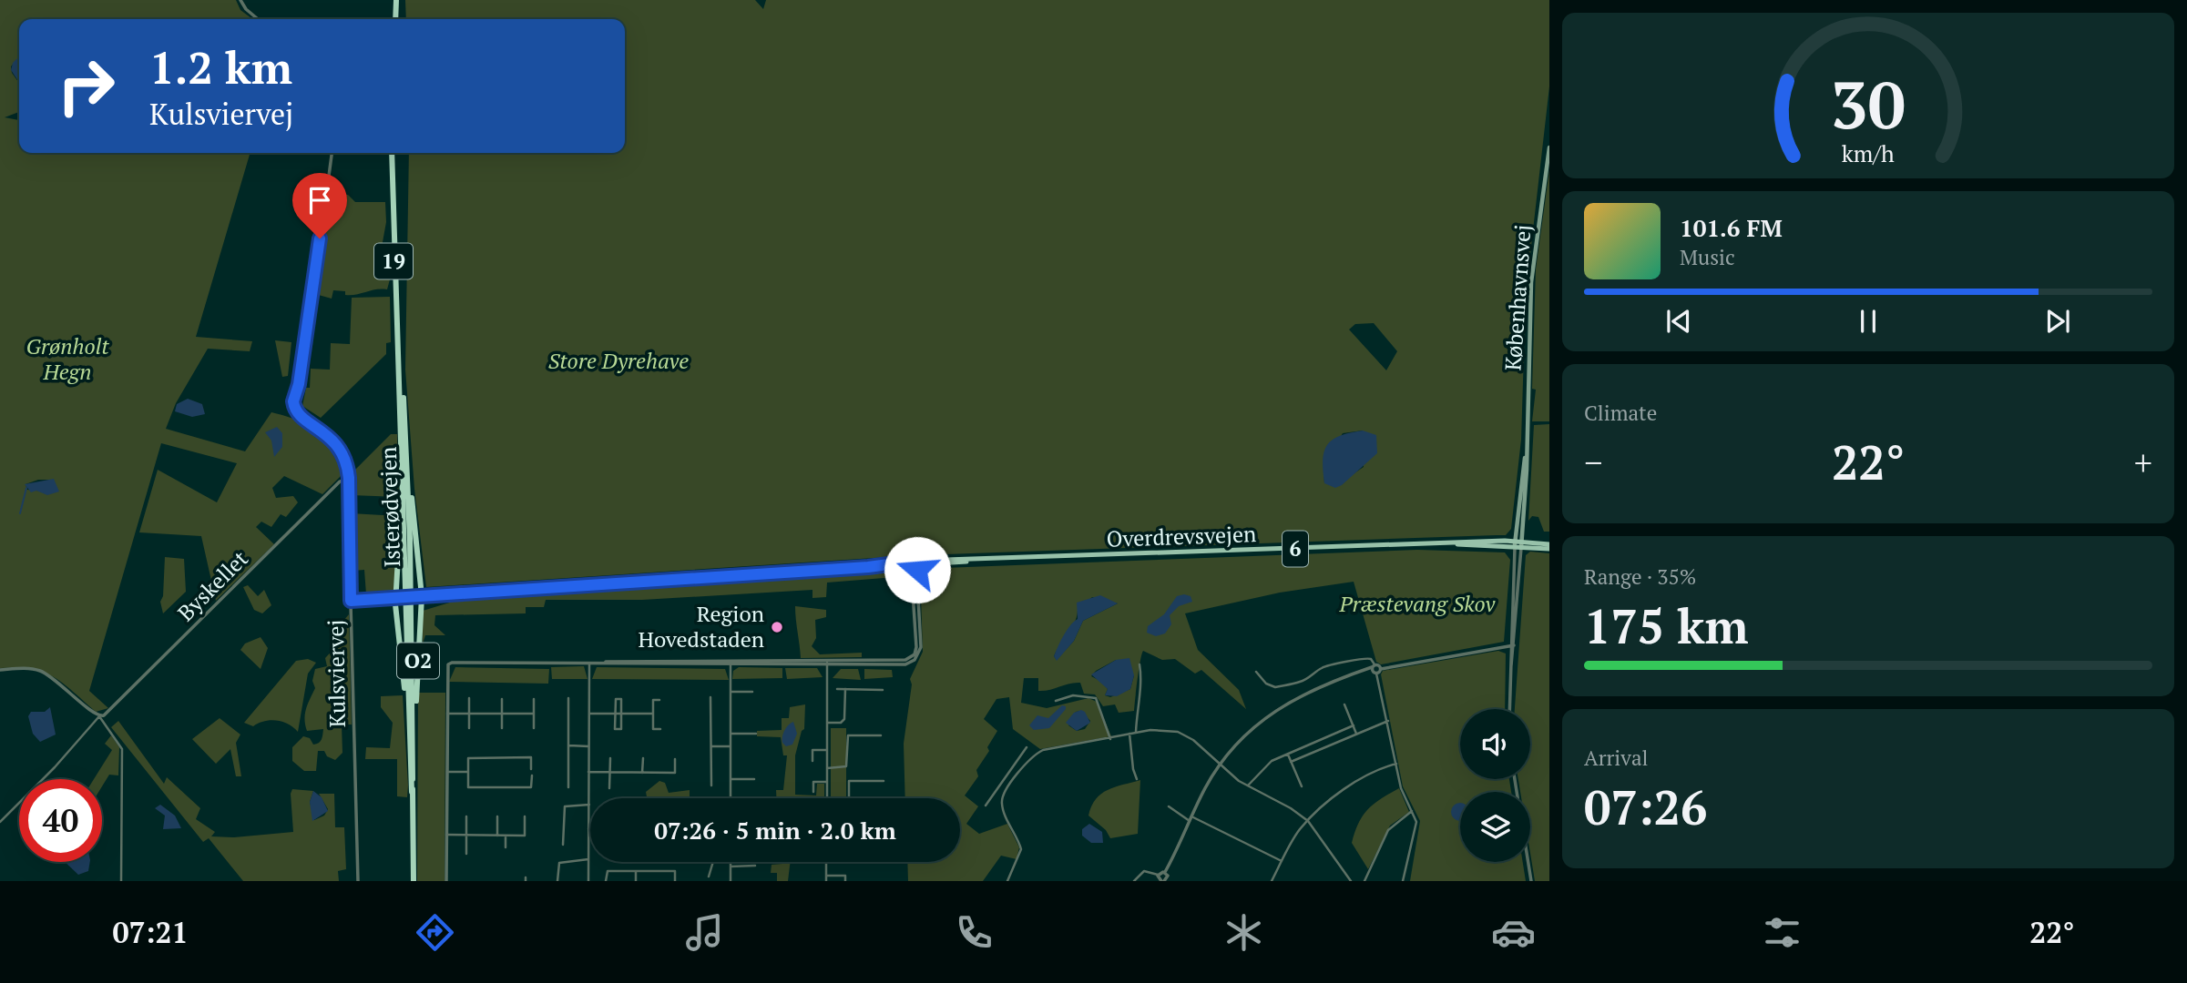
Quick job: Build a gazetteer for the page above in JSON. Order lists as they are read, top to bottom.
{
  "streets": {
    "highway": ["19", "Isterødvejen", "O2"],
    "main road": ["Københavnsvej", "Overdrevsvejen", "6"],
    "street": ["Byskellet", "Kulsviervej"]
  },
  "crossings": [
    ["Københavnsvej", "Overdrevsvejen"],
    ["Isterødvejen", "O2"],
    ["Overdrevsvejen", "O2"],
    ["Overdrevsvejen", "Kulsviervej"],
    ["Byskellet", "Kulsviervej"]
  ],
  "parks": ["Grønholt Hegn", "Store Dyrehave", "Præstevang Skov"],
  "places": ["Region Hovedstaden"],
  "page": {
    "turn": ["1.2 km", "Kulsviervej"],
    "song": ["101.6 FM", "Music"],
    "tile": [
      "Climate",
      ["Range · 35%", "175 km"],
      ["Arrival", "07:26"]
    ],
    "heat": ["−", "22°", "+"],
    "limit": "40",
    "trip": "07:26 · 5 min · 2.0 km",
    "tabs": ["07:21", "22°"],
    "gauge": ["30", "km/h"]
  }
}
